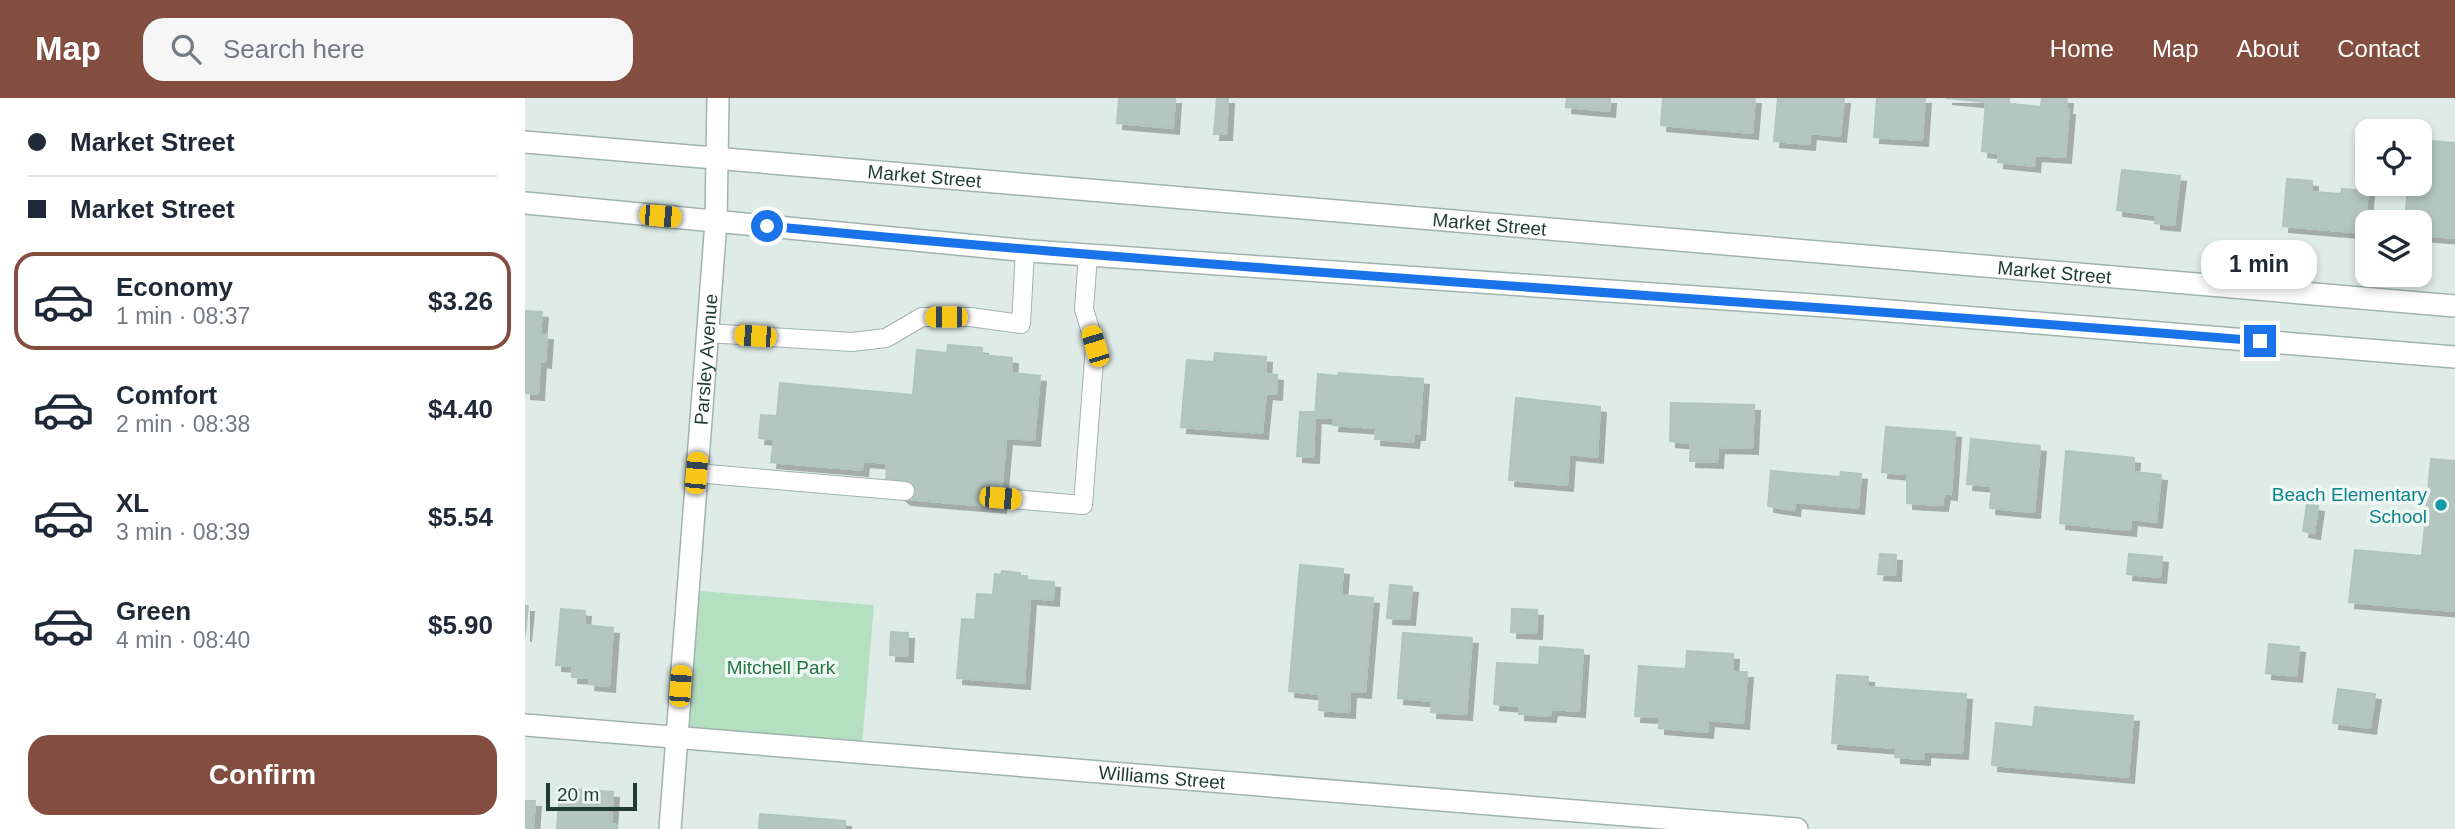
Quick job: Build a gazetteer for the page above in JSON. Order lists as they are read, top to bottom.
{
  "streets": {
    "street": ["Market Street", "Parsley Avenue", "Williams Street"]
  },
  "crossings": [
    ["Market Street", "Parsley Avenue"],
    ["Parsley Avenue", "Williams Street"]
  ],
  "parks": ["Mitchell Park"],
  "places": ["Beach Elementary School"],
  "scale_bar": "20 m",
  "page": {
    "header": "Map",
    "search": "Search here",
    "nav": [
      "Home",
      "Map",
      "About",
      "Contact"
    ],
    "banner": ["Market Street", "Market Street"],
    "bubble": "1 min",
    "list": [
      {
        "name": "Economy",
        "note": "1 min · 08:37",
        "value": "$3.26"
      },
      {
        "name": "Comfort",
        "note": "2 min · 08:38",
        "value": "$4.40"
      },
      {
        "name": "XL",
        "note": "3 min · 08:39",
        "value": "$5.54"
      },
      {
        "name": "Green",
        "note": "4 min · 08:40",
        "value": "$5.90"
      }
    ],
    "buttons": "Confirm",
    "scale": "20 m"
  }
}
